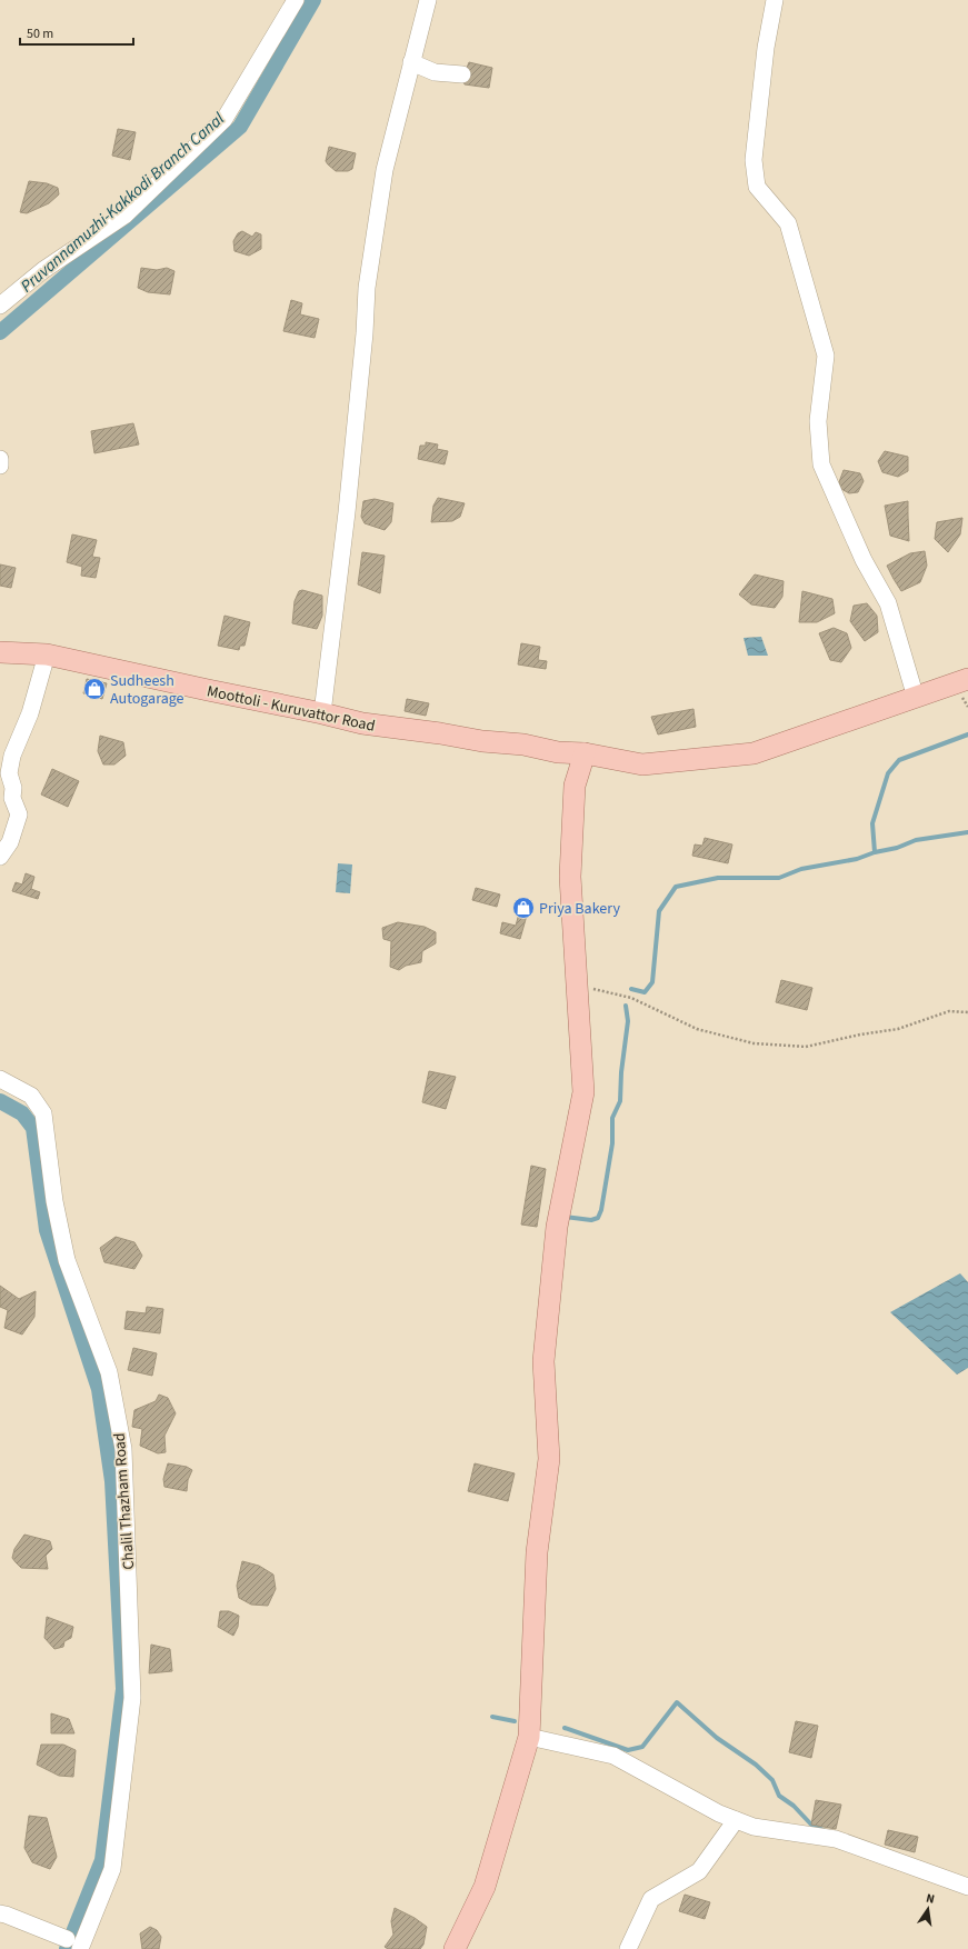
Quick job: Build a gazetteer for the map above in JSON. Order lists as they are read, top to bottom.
{
  "streets": {
    "main road": ["Moottoli - Kuruvattor Road"],
    "street": ["Chalil Thazham Road"]
  },
  "water": ["Pruvannamuzhi-Kakkodi Branch Canal"],
  "places": {
    "shop": ["Sudheesh Autogarage", "Priya Bakery"]
  },
  "scale_bar": "50 m",
  "north": "top"
}
